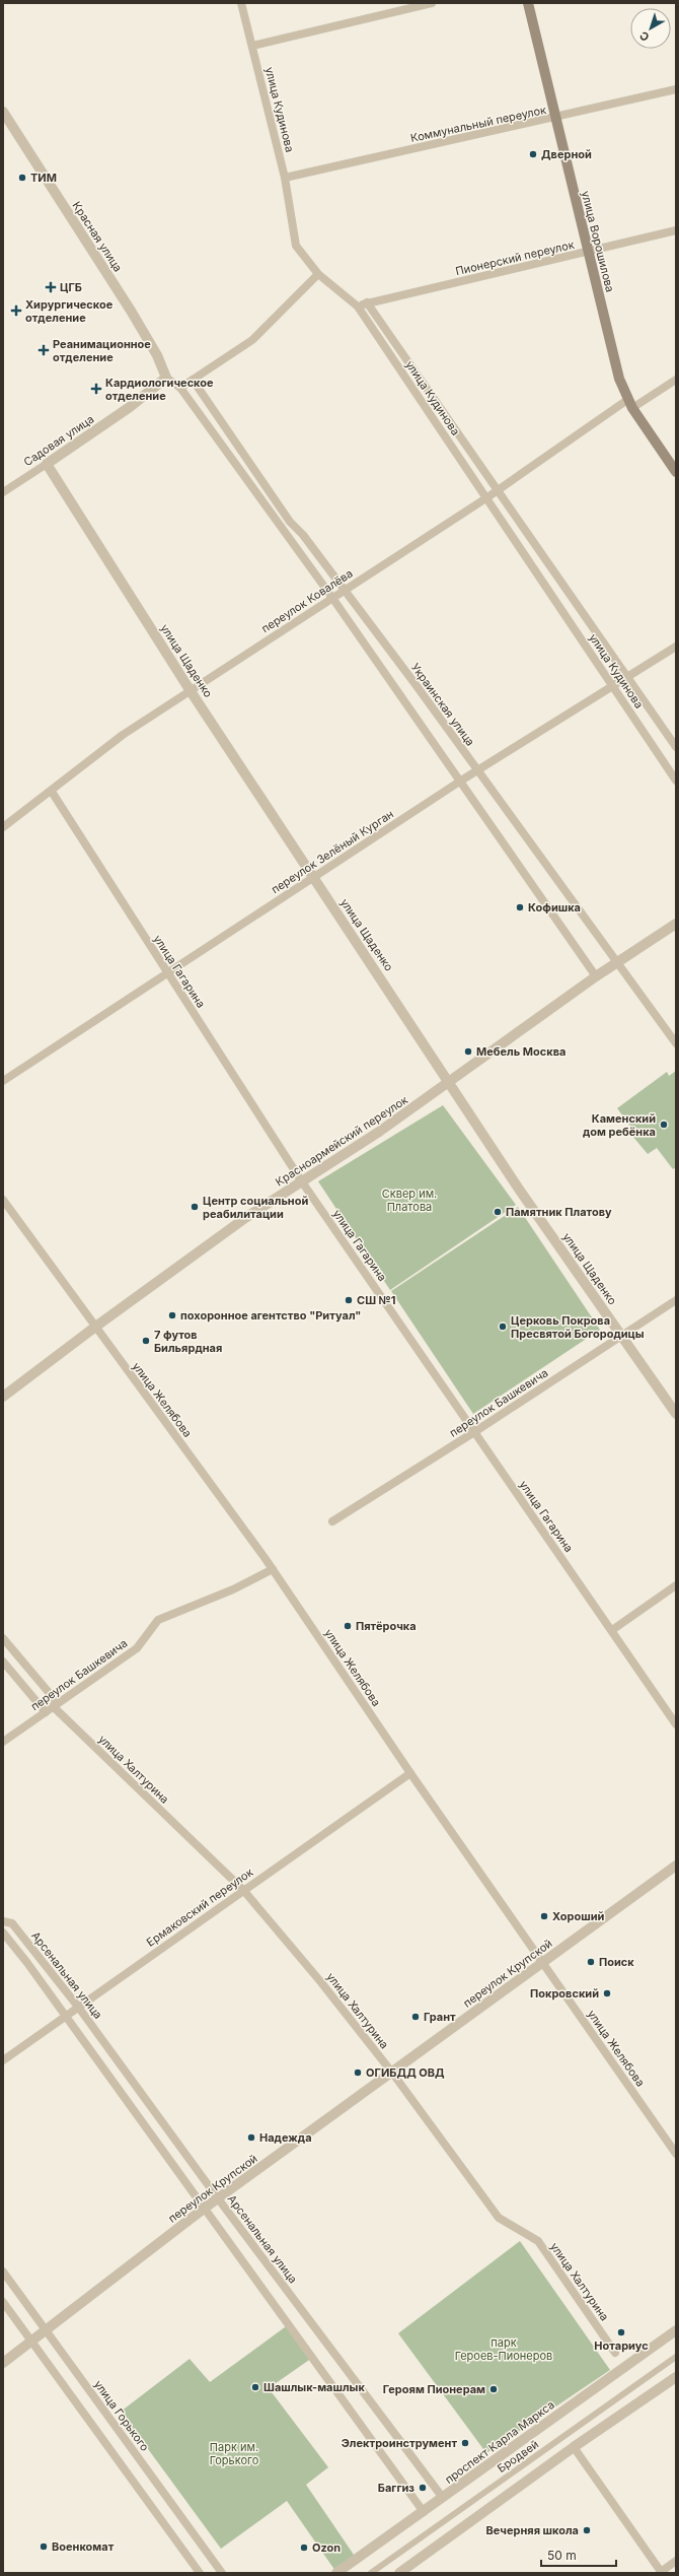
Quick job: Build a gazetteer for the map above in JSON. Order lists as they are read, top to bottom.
{
  "streets": {
    "main road": ["улица Ворошилова"],
    "street": [
      "улица Кудинова",
      "Коммунальный переулок",
      "Красная улица",
      "Пионерский переулок",
      "Садовая улица",
      "переулок Ковалёва",
      "улица Щаденко",
      "Украинская улица",
      "переулок Зелёный Курган",
      "улица Гагарина",
      "Красноармейский переулок",
      "улица Желябова",
      "переулок Башкевича",
      "улица Халтурина",
      "Ермаковский переулок",
      "переулок Крупской",
      "Арсенальная улица",
      "улица Горького",
      "проспект Карла Маркса",
      "Бродвей"
    ]
  },
  "crossings": [
    ["улица Кудинова", "Коммунальный переулок"],
    ["улица Кудинова", "Пионерский переулок"],
    ["улица Кудинова", "переулок Ковалёва"],
    ["улица Кудинова", "переулок Зелёный Курган"],
    ["Коммунальный переулок", "улица Ворошилова"],
    ["Красная улица", "Садовая улица"],
    ["улица Ворошилова", "Пионерский переулок"],
    ["улица Ворошилова", "переулок Ковалёва"],
    ["Садовая улица", "улица Щаденко"],
    ["переулок Ковалёва", "улица Щаденко"],
    ["переулок Ковалёва", "Украинская улица"],
    ["переулок Ковалёва", "улица Гагарина"],
    ["улица Щаденко", "переулок Зелёный Курган"],
    ["улица Щаденко", "Красноармейский переулок"],
    ["улица Щаденко", "переулок Башкевича"],
    ["Украинская улица", "переулок Зелёный Курган"],
    ["Украинская улица", "Красноармейский переулок"],
    ["переулок Зелёный Курган", "улица Гагарина"],
    ["улица Гагарина", "Красноармейский переулок"],
    ["улица Гагарина", "переулок Башкевича"],
    ["Красноармейский переулок", "улица Желябова"],
    ["улица Желябова", "переулок Башкевича"],
    ["улица Желябова", "Ермаковский переулок"],
    ["улица Желябова", "переулок Крупской"],
    ["переулок Башкевича", "улица Халтурина"],
    ["улица Халтурина", "Ермаковский переулок"],
    ["улица Халтурина", "переулок Крупской"],
    ["Ермаковский переулок", "Арсенальная улица"],
    ["переулок Крупской", "Арсенальная улица"],
    ["переулок Крупской", "улица Горького"],
    ["Арсенальная улица", "проспект Карла Маркса"]
  ],
  "parks": ["Сквер им. Платова", "парк Героев-Пионеров", "Парк им. Горького"],
  "places": {
    "other": [
      "Дверной",
      "ТИМ",
      "Кофишка",
      "Мебель Москва",
      "Каменский дом ребёнка",
      "Центр социальной реабилитации",
      "Памятник Платову",
      "СШ №1",
      "похоронное агентство \"Ритуал\"",
      "Церковь Покрова Пресвятой Богородицы",
      "7 футов Бильярдная",
      "Пятёрочка",
      "Хороший",
      "Поиск",
      "Покровский",
      "Грант",
      "ОГИБДД ОВД",
      "Надежда",
      "Нотариус",
      "Шашлык-машлык",
      "Героям Пионерам",
      "Электроинструмент",
      "Баггиз",
      "Вечерняя школа",
      "Военкомат",
      "Ozon"
    ],
    "health": [
      "ЦГБ",
      "Хирургическое отделение",
      "Реанимационное отделение",
      "Кардиологическое отделение"
    ]
  },
  "scale_bar": "50 m",
  "north": "bottom left"
}
